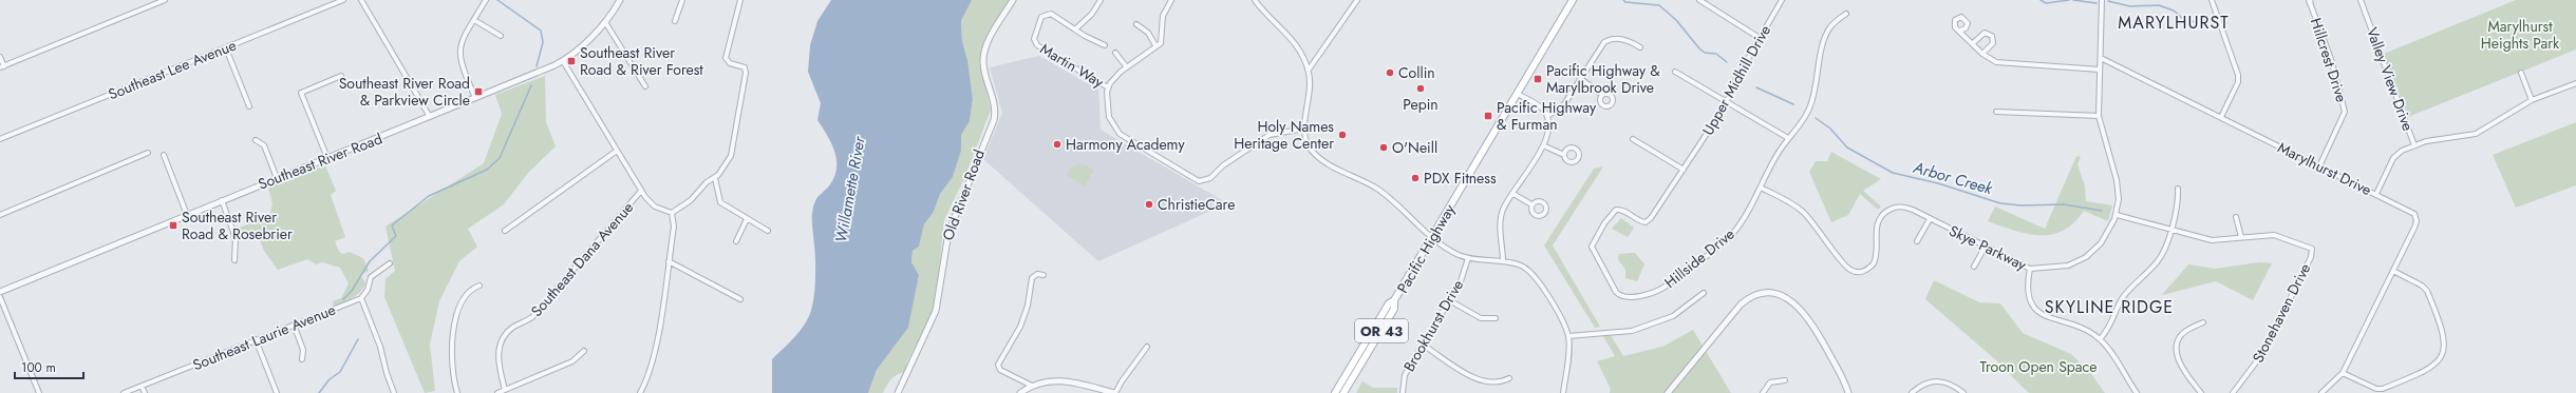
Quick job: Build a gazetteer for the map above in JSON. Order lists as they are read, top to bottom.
{
  "streets": {
    "main road": ["Pacific Highway", "OR 43"],
    "street": [
      "Hillcrest Drive",
      "Martin Way",
      "Southeast Lee Avenue",
      "Valley View Drive",
      "Upper Midhill Drive",
      "Southeast River Road",
      "Marylhurst Drive",
      "Old River Road",
      "Skye Parkway",
      "Hillside Drive",
      "Southeast Dana Avenue",
      "Stonehaven Drive",
      "Brookhurst Drive",
      "Southeast Laurie Avenue"
    ]
  },
  "crossings": [
    ["Hillcrest Drive", "Marylhurst Drive"],
    ["Valley View Drive", "Marylhurst Drive"],
    ["Upper Midhill Drive", "Hillside Drive"],
    ["Marylhurst Drive", "Skye Parkway"],
    ["Skye Parkway", "Hillside Drive"],
    ["Skye Parkway", "Stonehaven Drive"]
  ],
  "districts": ["MARYLHURST", "SKYLINE RIDGE"],
  "water": ["Arbor Creek", "Willamette River"],
  "parks": ["Marylhurst Heights Park", "Troon Open Space"],
  "places": {
    "transit": [
      "Southeast River Road & River Forest",
      "Pacific Highway & Marylbrook Drive",
      "Southeast River Road & Parkview Circle",
      "Pacific Highway & Furman",
      "Southeast River Road & Rosebrier"
    ],
    "other": [
      "Collin",
      "Pepin",
      "Holy Names Heritage Center",
      "Harmony Academy",
      "O'Neill",
      "PDX Fitness",
      "ChristieCare"
    ]
  },
  "scale_bar": "100 m"
}
